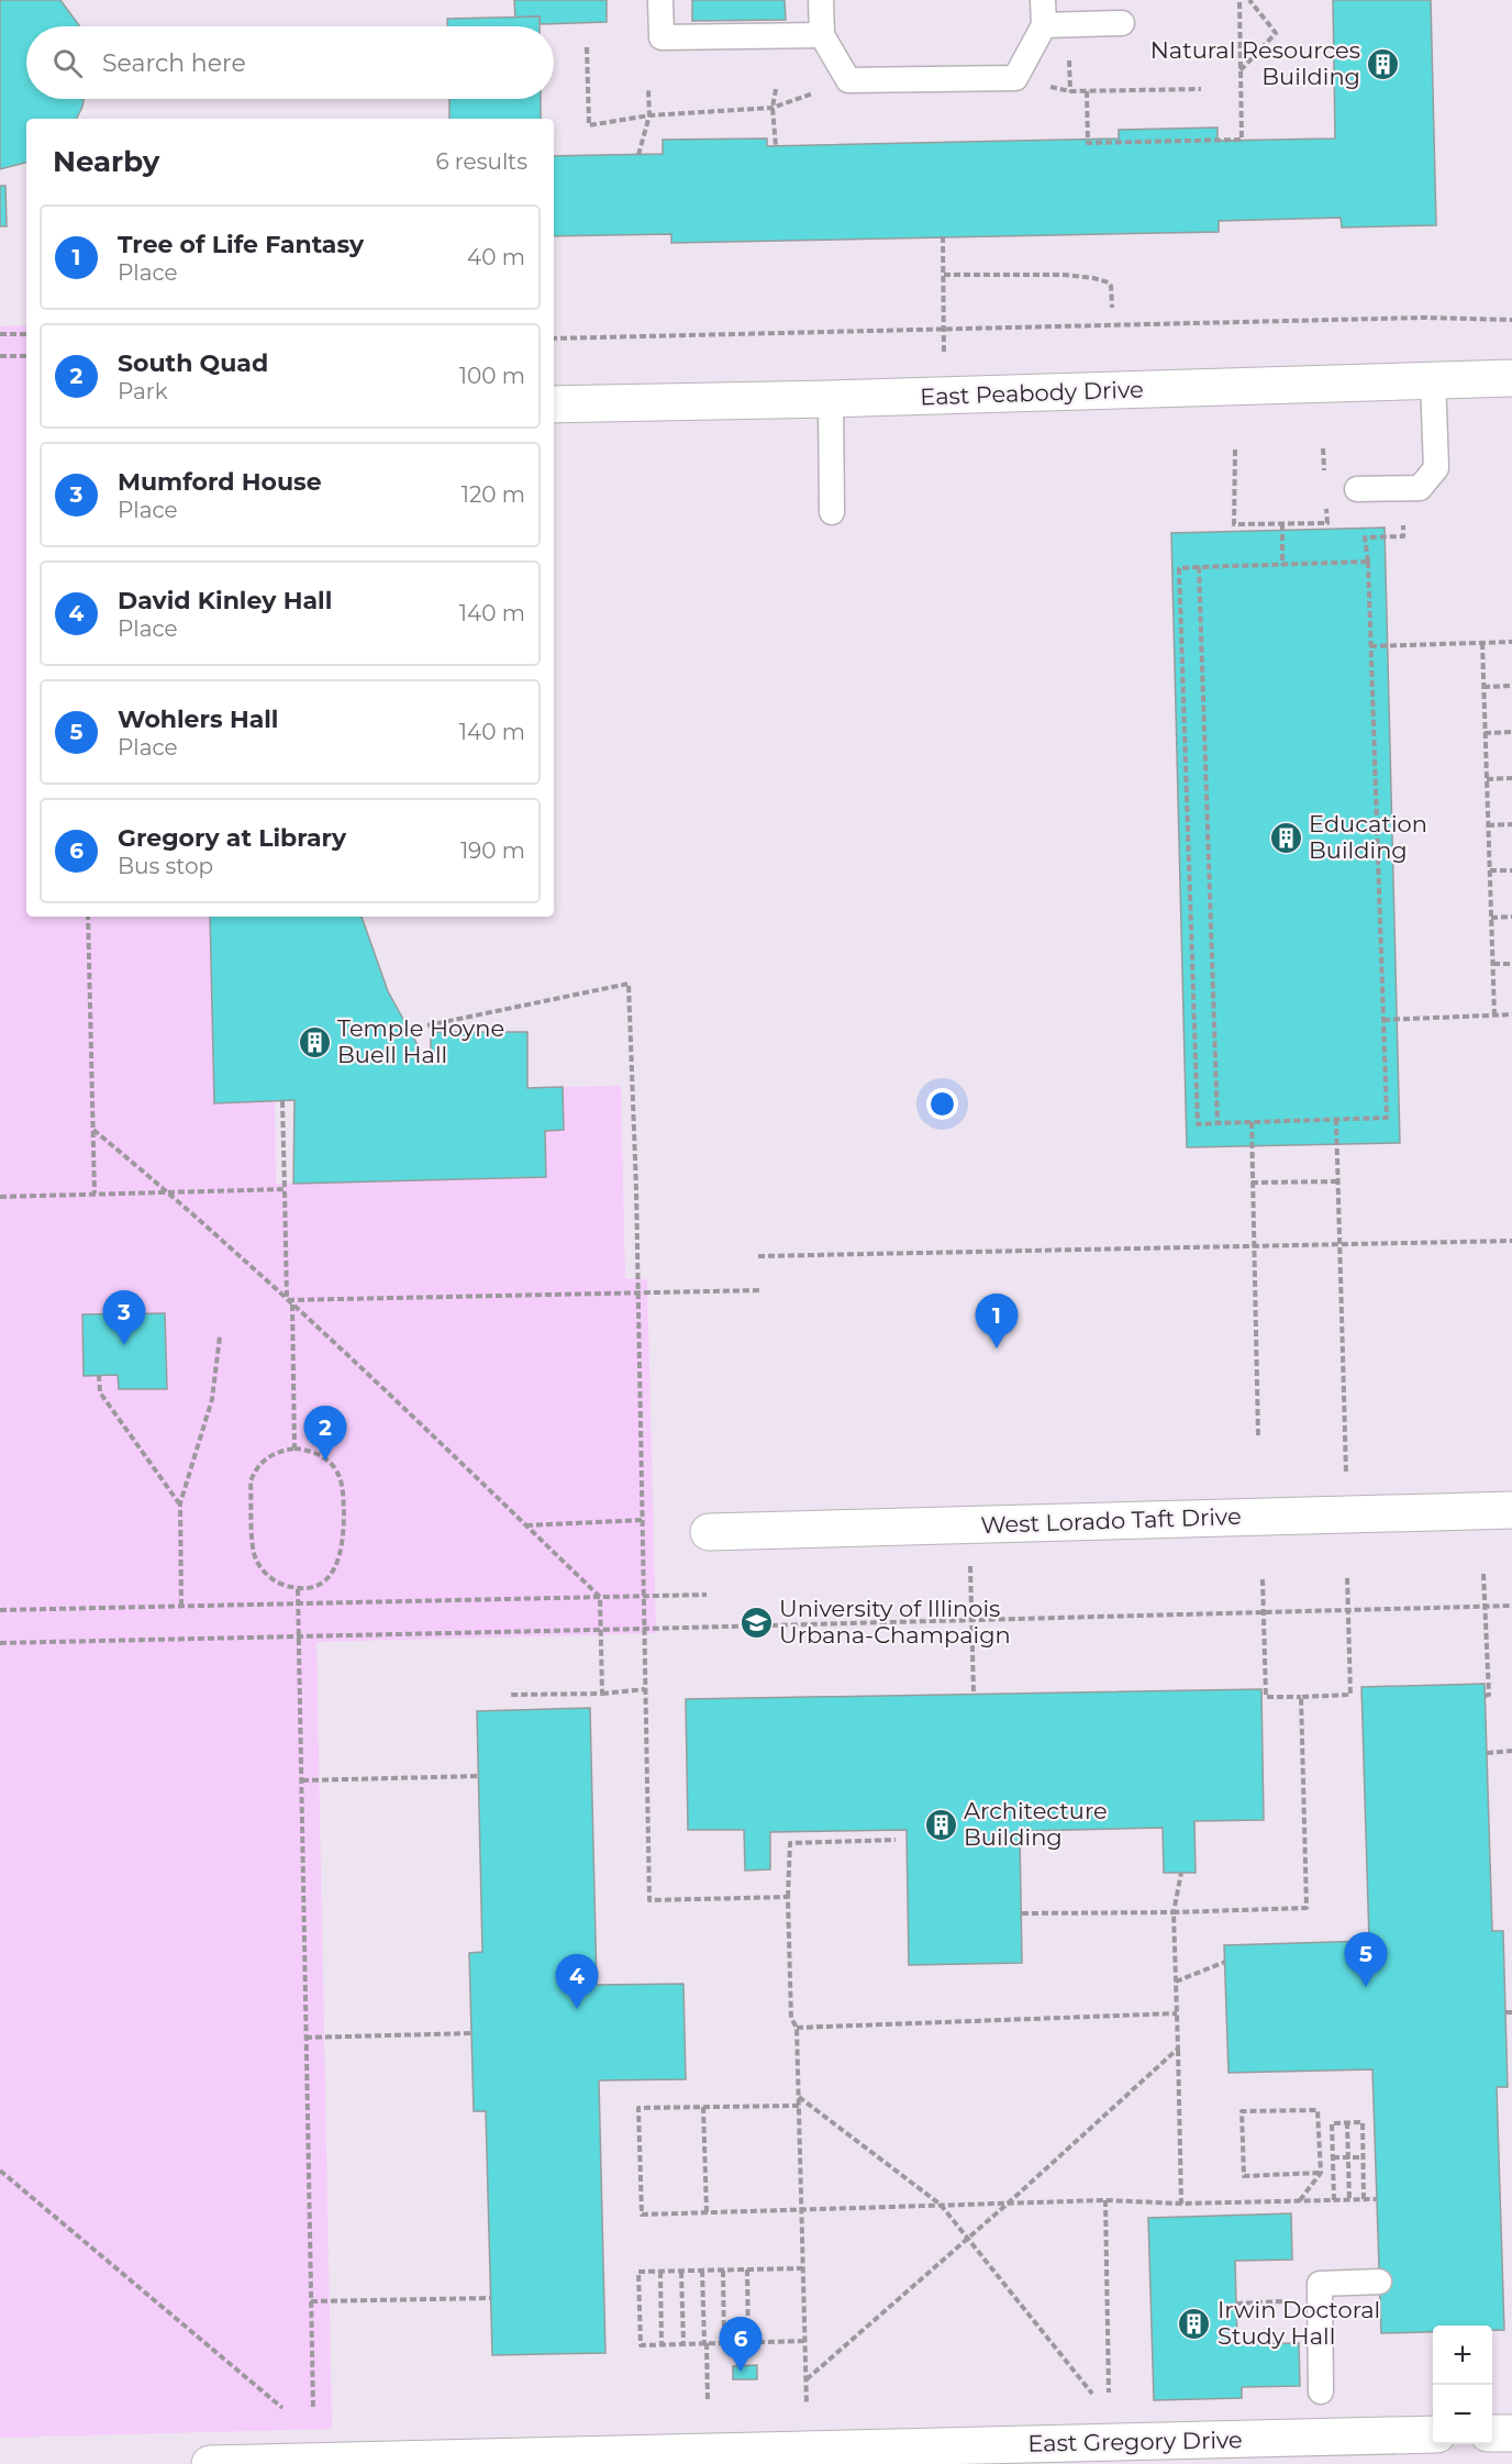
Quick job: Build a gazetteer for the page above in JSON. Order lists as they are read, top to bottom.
{
  "streets": {
    "street": ["East Peabody Drive", "West Lorado Taft Drive", "East Gregory Drive"]
  },
  "places": {
    "building": [
      "Natural Resources Building",
      "Education Building",
      "Temple Hoyne Buell Hall",
      "Architecture Building",
      "Irwin Doctoral Study Hall"
    ],
    "school or university": ["University of Illinois Urbana-Champaign"]
  },
  "page": {
    "search": "Search here",
    "heading": ["Nearby", "6 results"],
    "list": [
      {
        "mark": "1",
        "name": "Tree of Life Fantasy",
        "note": "Place",
        "value": "40 m"
      },
      {
        "mark": "2",
        "name": "South Quad",
        "note": "Park",
        "value": "100 m"
      },
      {
        "mark": "3",
        "name": "Mumford House",
        "note": "Place",
        "value": "120 m"
      },
      {
        "mark": "4",
        "name": "David Kinley Hall",
        "note": "Place",
        "value": "140 m"
      },
      {
        "mark": "5",
        "name": "Wohlers Hall",
        "note": "Place",
        "value": "140 m"
      },
      {
        "mark": "6",
        "name": "Gregory at Library",
        "note": "Bus stop",
        "value": "190 m"
      }
    ],
    "pins": [
      "3",
      "1",
      "2",
      "5",
      "4",
      "6"
    ],
    "map_buttons": ["+", "−"]
  }
}
